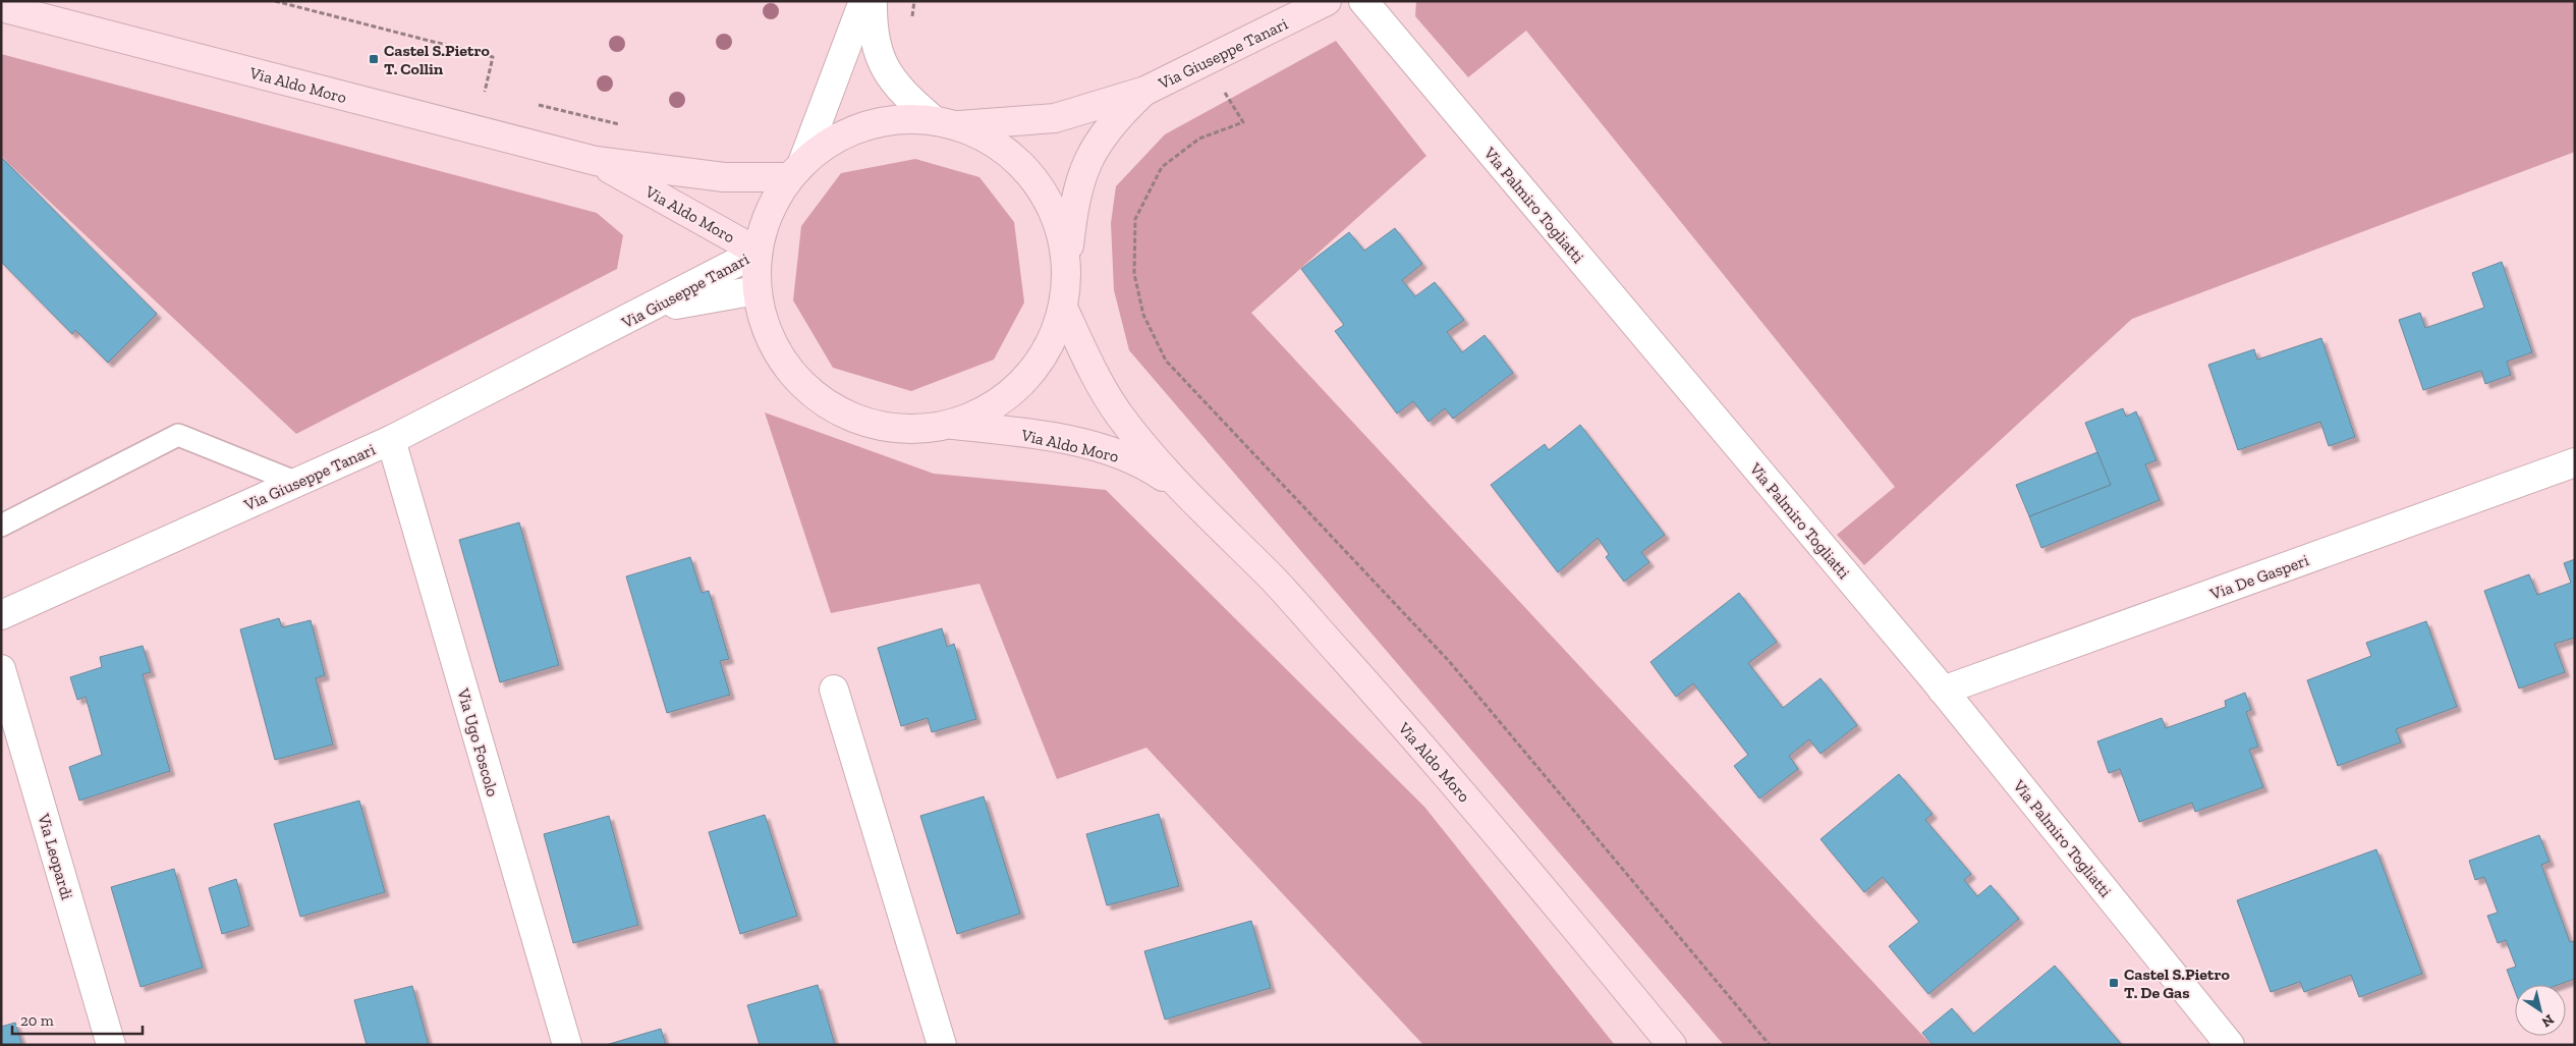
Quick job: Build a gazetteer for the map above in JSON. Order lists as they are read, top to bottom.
{
  "streets": {
    "main road": ["Via Giuseppe Tanari", "Via Aldo Moro"],
    "street": [
      "Via Palmiro Togliatti",
      "Via De Gasperi",
      "Via Ugo Foscolo",
      "Via Leopardi"
    ]
  },
  "crossings": [
    ["Via Giuseppe Tanari", "Via Aldo Moro"],
    ["Via Giuseppe Tanari", "Via Ugo Foscolo"],
    ["Via Palmiro Togliatti", "Via De Gasperi"]
  ],
  "places": {
    "transit": ["Castel S.Pietro T. Collin", "Castel S.Pietro T. De Gas"]
  },
  "scale_bar": "20 m",
  "north": "bottom right"
}
